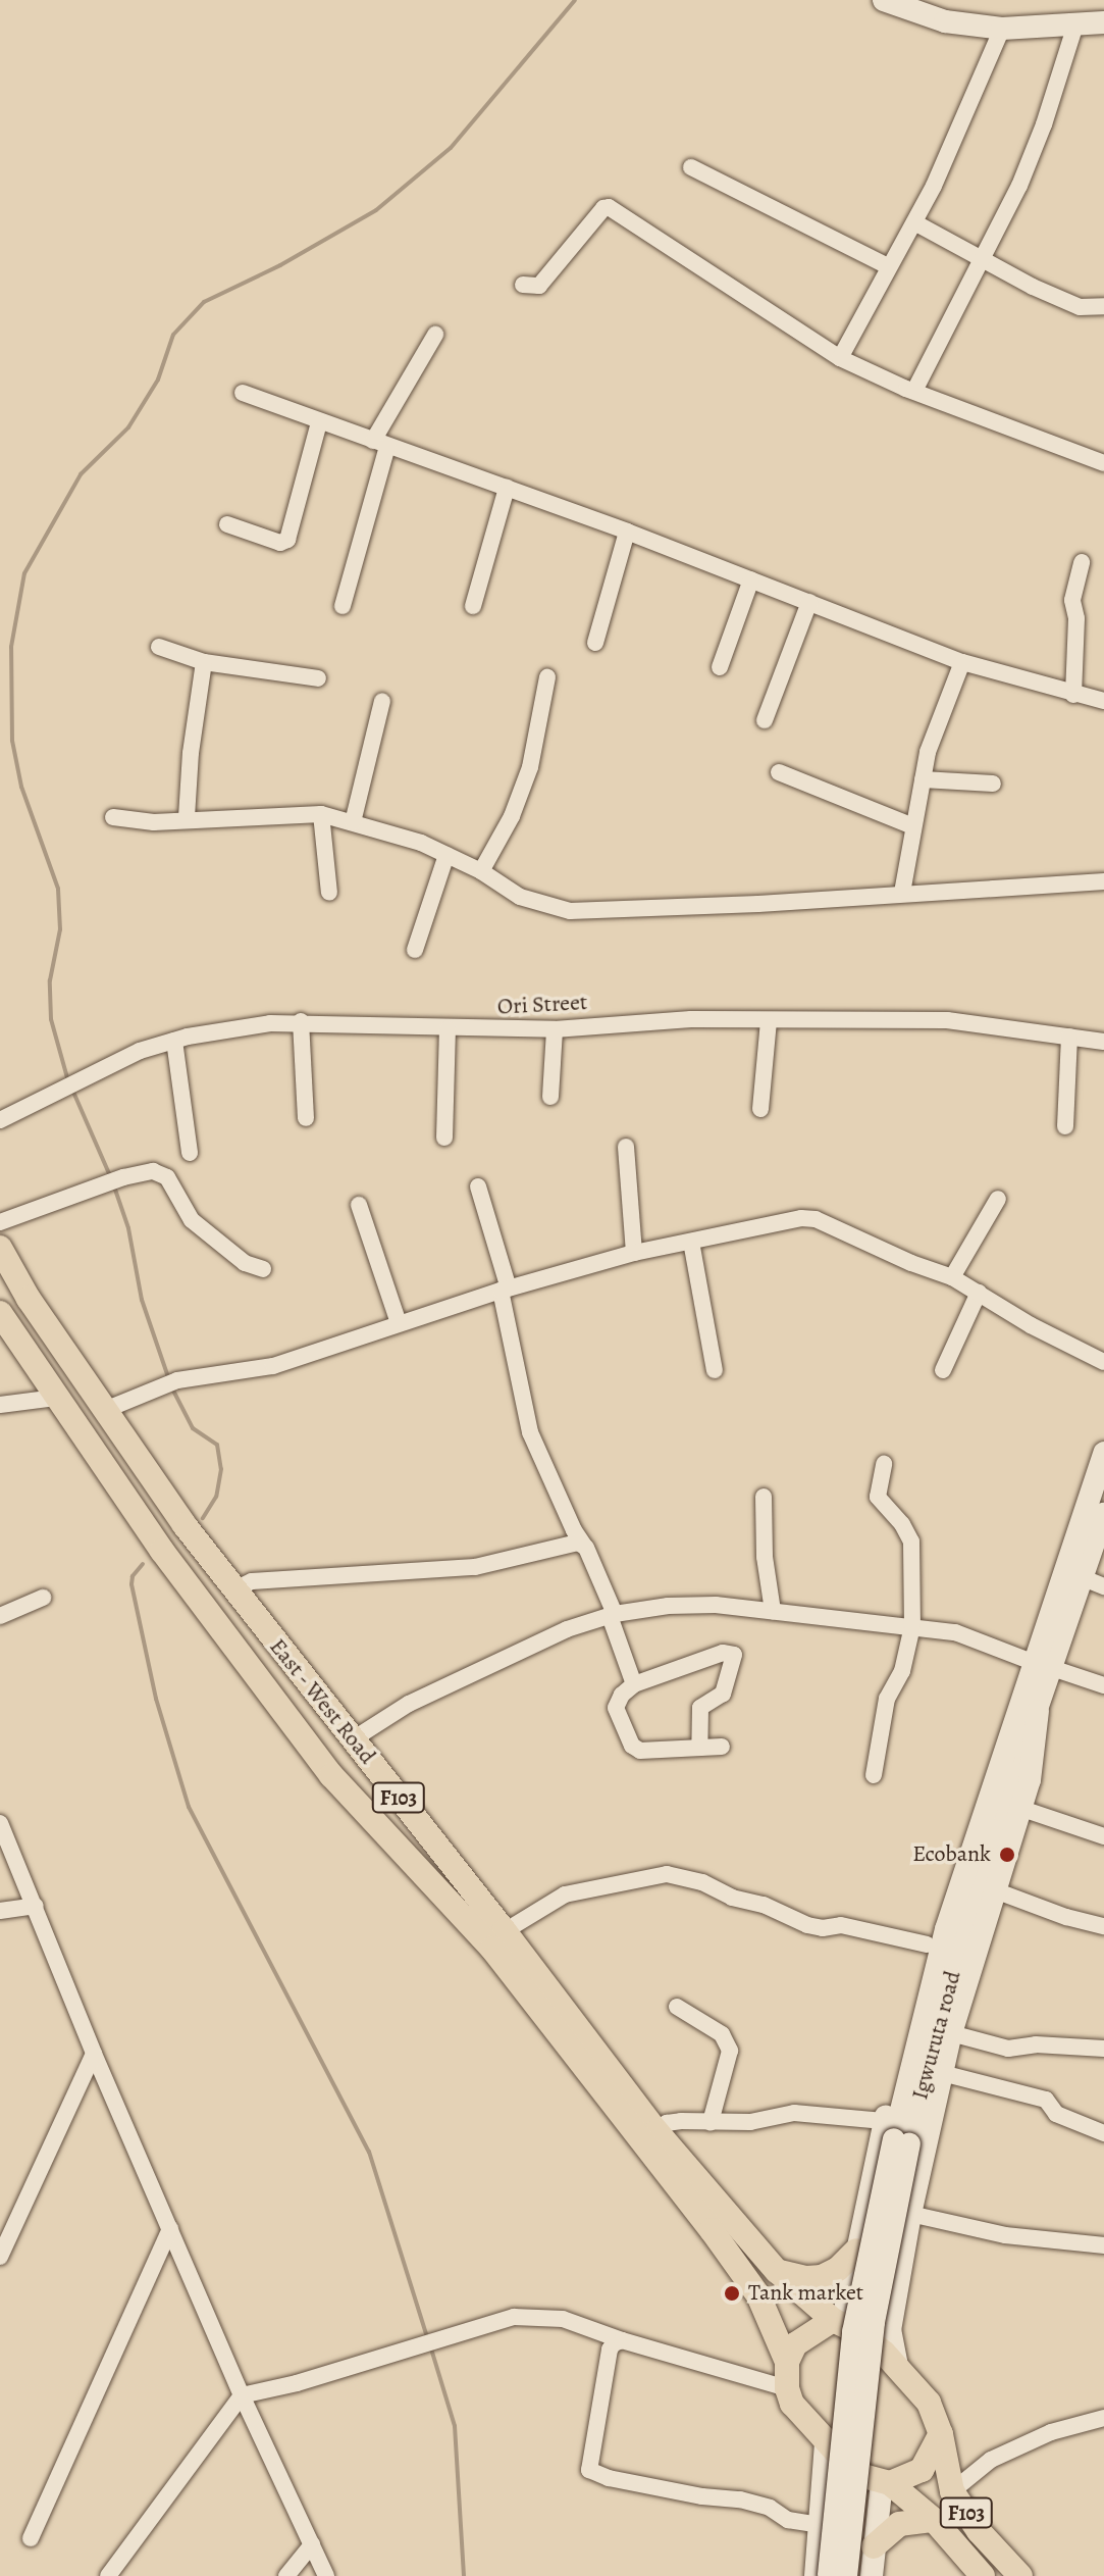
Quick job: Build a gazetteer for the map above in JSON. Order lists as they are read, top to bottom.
{
  "streets": {
    "main road": ["East - West Road", "F103"],
    "street": ["Ori Street", "Igwuruta road"]
  },
  "crossings": [
    ["East - West Road", "F103"]
  ],
  "places": ["Ecobank", "Tank market"]
}
